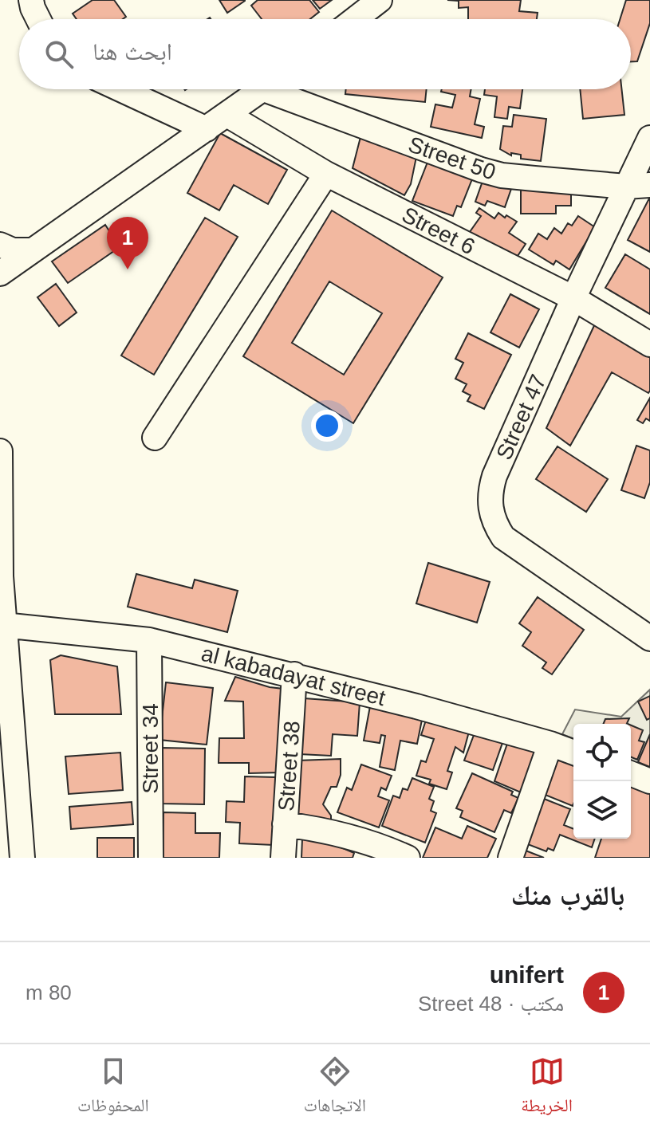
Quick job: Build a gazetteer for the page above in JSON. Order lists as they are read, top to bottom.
{
  "streets": {
    "street": [
      "Street 50",
      "Street 6",
      "Street 47",
      "al kabadayat street",
      "Street 34",
      "Street 38"
    ]
  },
  "crossings": [
    ["Street 50", "Street 47"],
    ["Street 6", "Street 47"],
    ["al kabadayat street", "Street 34"],
    ["al kabadayat street", "Street 38"]
  ],
  "page": {
    "search": "ابحث هنا",
    "pins": "1",
    "heading": "بالقرب منك",
    "list": [
      {
        "mark": "1",
        "name": "unifert",
        "note": "مكتب · Street 48",
        "value": "80 m"
      }
    ],
    "nav": ["الخريطة", "الاتجاهات", "المحفوظات"]
  }
}
